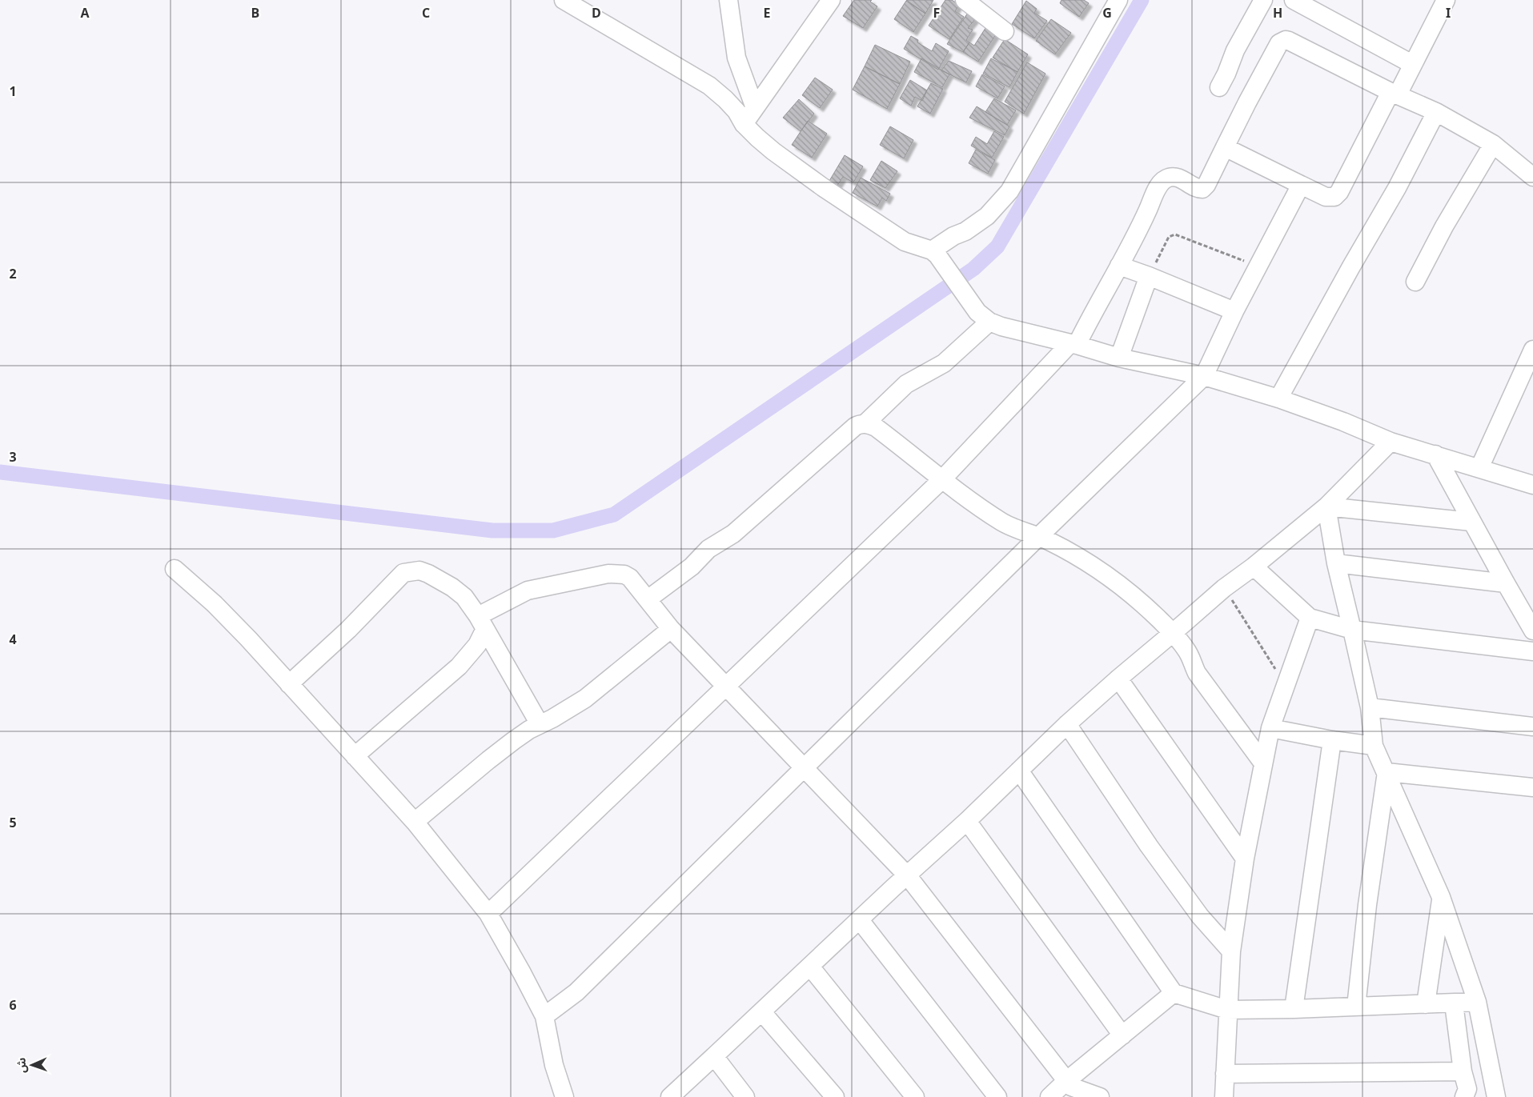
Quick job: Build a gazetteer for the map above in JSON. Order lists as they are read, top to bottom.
{
  "north": "left",
  "grid": {
    "columns": [
      "A",
      "B",
      "C",
      "D",
      "E",
      "F",
      "G",
      "H",
      "I"
    ],
    "rows": [
      "1",
      "2",
      "3",
      "4",
      "5",
      "6"
    ]
  }
}
